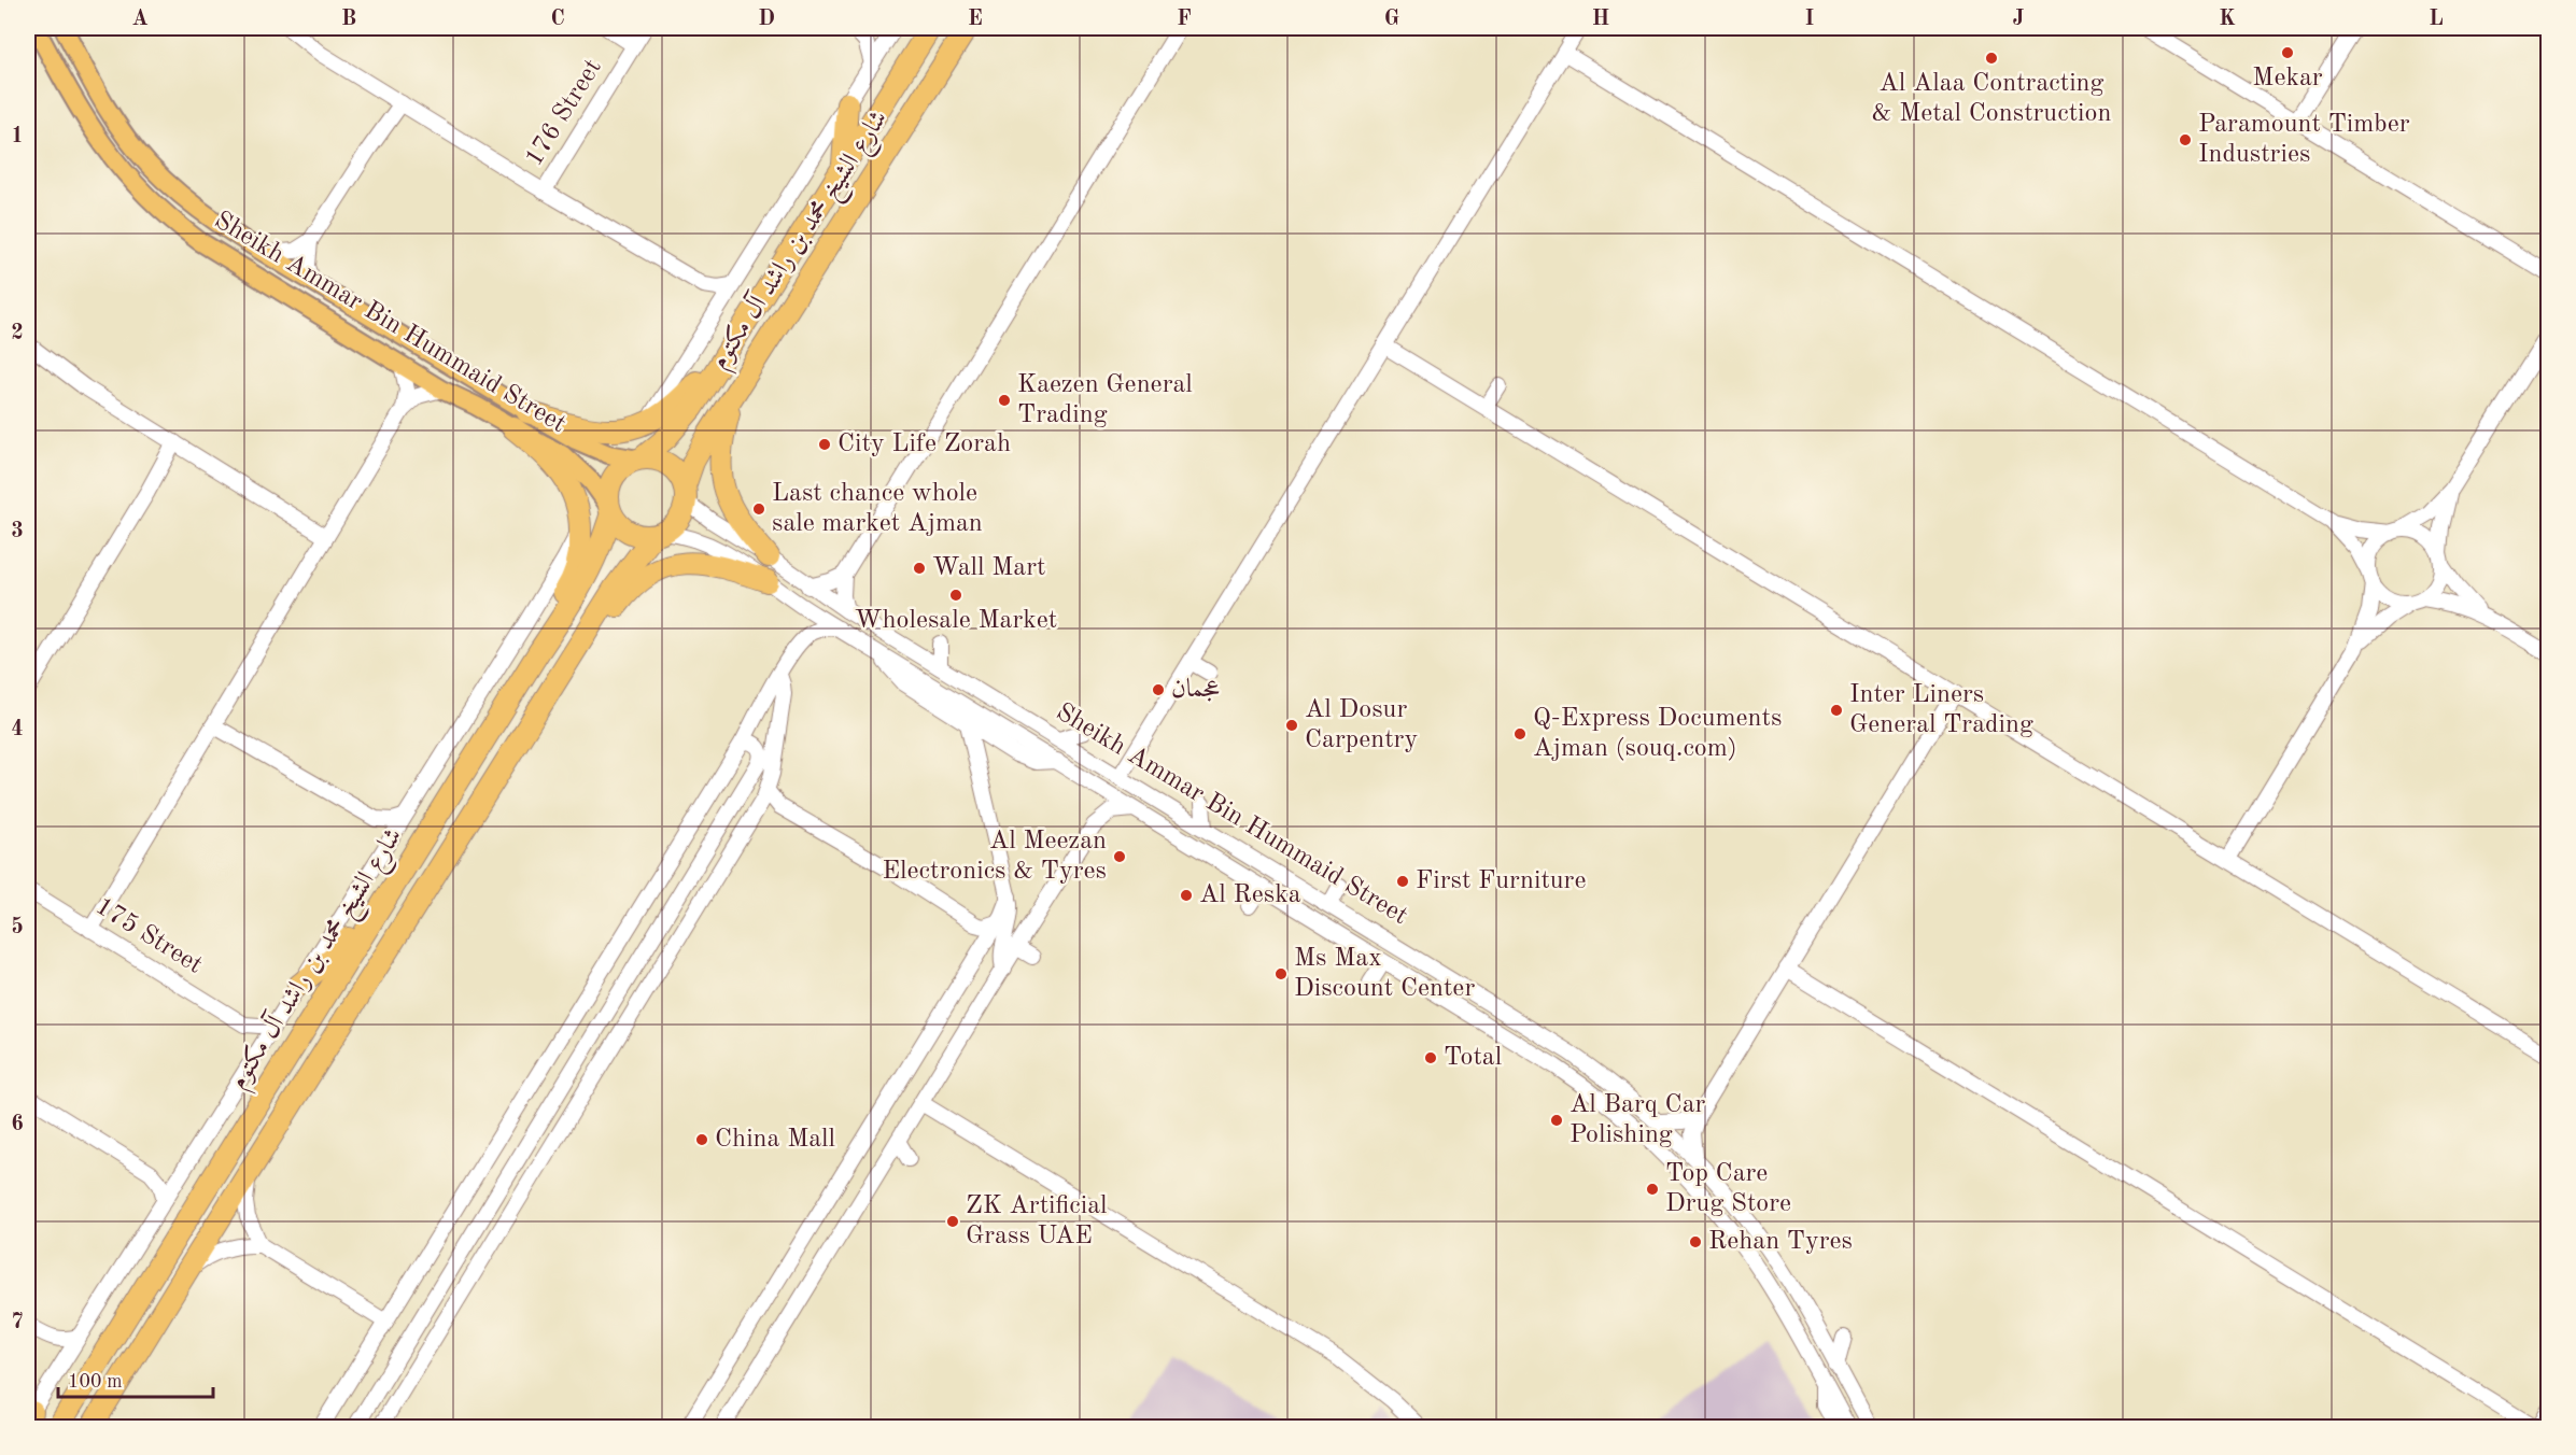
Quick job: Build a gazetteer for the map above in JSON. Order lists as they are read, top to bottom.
{
  "streets": {
    "highway": ["شارع الشيخ محمد بن راشد آل مكتوم"],
    "main road": ["Sheikh Ammar Bin Hummaid Street"],
    "street": ["176 Street", "175 Street"]
  },
  "crossings": [
    ["شارع الشيخ محمد بن راشد آل مكتوم", "Sheikh Ammar Bin Hummaid Street"]
  ],
  "places": [
    "Mekar",
    "Al Alaa Contracting & Metal Construction",
    "Paramount Timber Industries",
    "Kaezen General Trading",
    "City Life Zorah",
    "Last chance whole sale market Ajman",
    "Wall Mart",
    "Wholesale Market",
    "عجمان",
    "Inter Liners General Trading",
    "Al Dosur Carpentry",
    "Q-Express Documents Ajman (souq.com)",
    "Al Meezan Electronics & Tyres",
    "First Furniture",
    "Al Reska",
    "Ms Max Discount Center",
    "Total",
    "Al Barq Car Polishing",
    "China Mall",
    "Top Care Drug Store",
    "ZK Artificial Grass UAE",
    "Rehan Tyres"
  ],
  "scale_bar": "100 m",
  "grid": {
    "columns": [
      "A",
      "B",
      "C",
      "D",
      "E",
      "F",
      "G",
      "H",
      "I",
      "J",
      "K",
      "L"
    ],
    "rows": [
      "1",
      "2",
      "3",
      "4",
      "5",
      "6",
      "7"
    ]
  }
}
